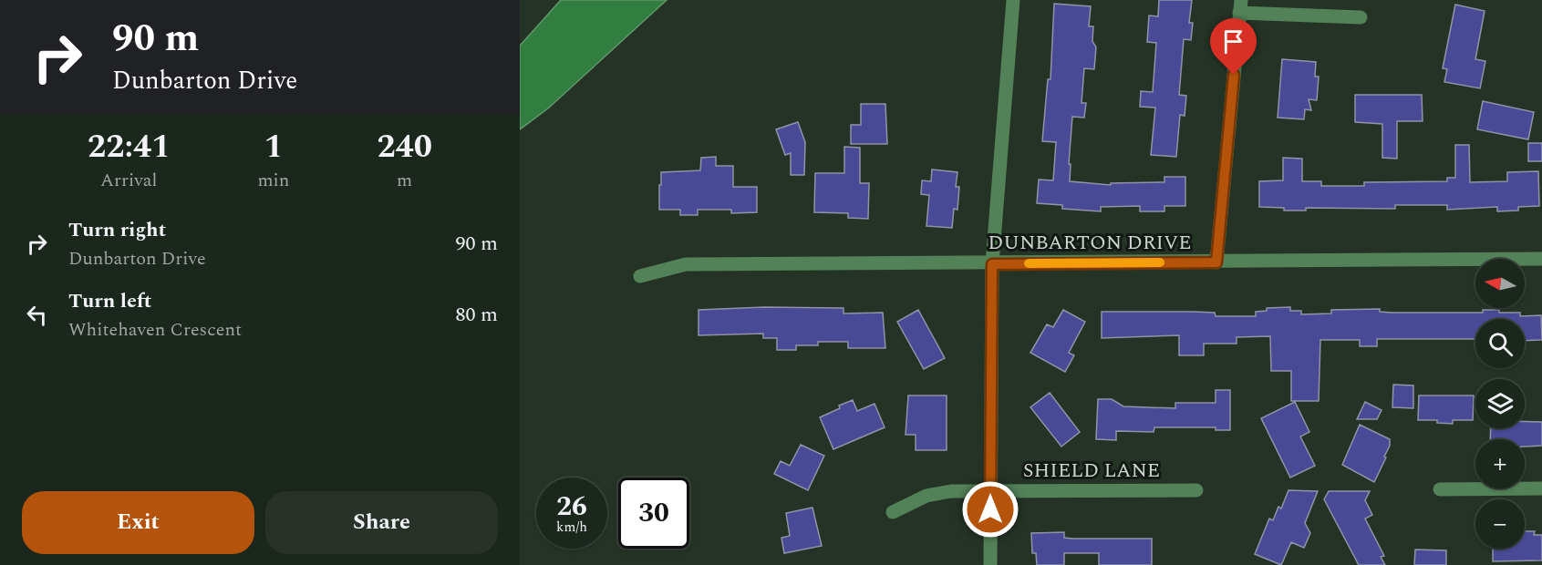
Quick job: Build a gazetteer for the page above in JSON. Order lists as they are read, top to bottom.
{
  "streets": {
    "street": ["DUNBARTON DRIVE", "SHIELD LANE"]
  },
  "north": "left",
  "page": {
    "turn": ["90 m", "Dunbarton Drive"],
    "eta": [
      "22:41",
      "Arrival",
      "1",
      "min",
      "240",
      "m"
    ],
    "list": [
      {
        "name": "Turn right",
        "note": "Dunbarton Drive",
        "value": "90 m"
      },
      {
        "name": "Turn left",
        "note": "Whitehaven Crescent",
        "value": "80 m"
      }
    ],
    "map_buttons": ["+", "−"],
    "speed": "26 km/h",
    "limit": "30",
    "buttons": ["Exit", "Share"]
  }
}
